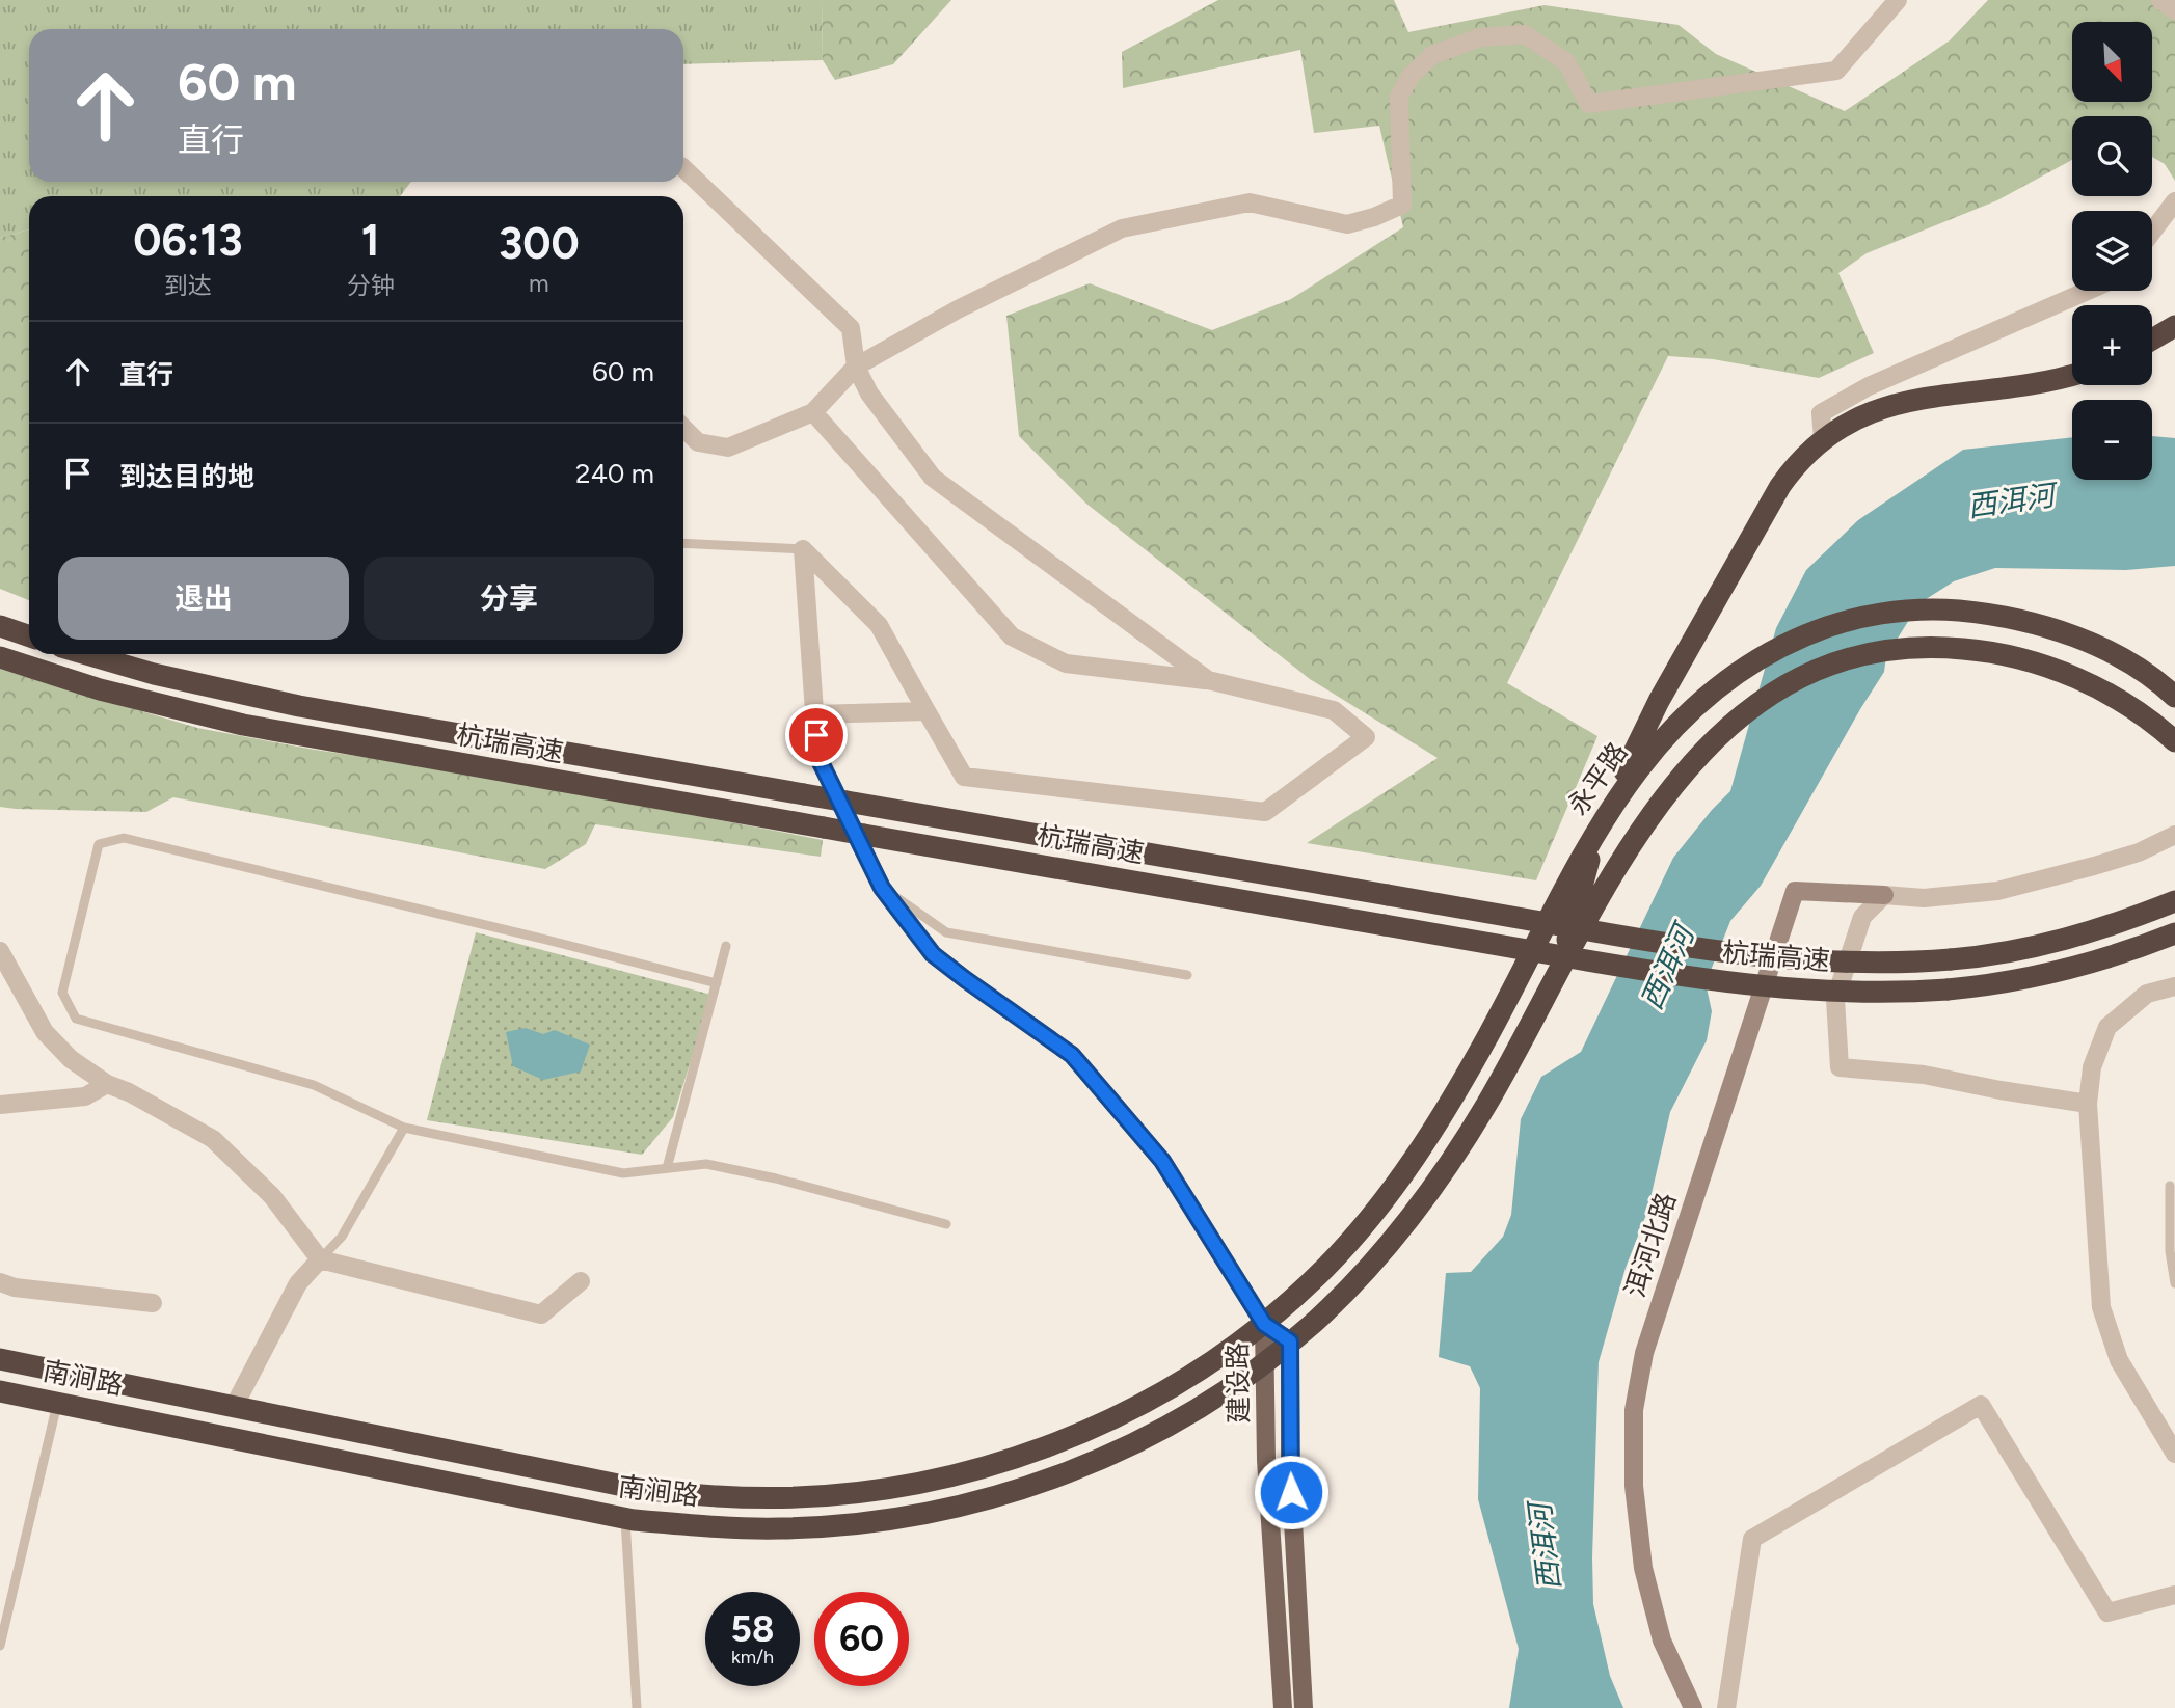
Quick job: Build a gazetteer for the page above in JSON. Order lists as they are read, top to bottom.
{
  "streets": {
    "highway": ["杭瑞高速", "永平路", "南涧路"],
    "main road": ["建设路"],
    "street": ["洱河北路"]
  },
  "crossings": [
    ["永平路", "南涧路"],
    ["永平路", "建设路"],
    ["南涧路", "建设路"]
  ],
  "water": ["西洱河"],
  "north": "bottom right",
  "page": {
    "map_buttons": ["+", "−"],
    "turn": ["60 m", "直行"],
    "eta": [
      "06:13",
      "到达",
      "1",
      "分钟",
      "300",
      "m"
    ],
    "list": [
      {
        "name": "直行",
        "value": "60 m"
      },
      {
        "name": "到达目的地",
        "value": "240 m"
      }
    ],
    "buttons": ["退出", "分享"],
    "speed": "58 km/h",
    "limit": "60"
  }
}
